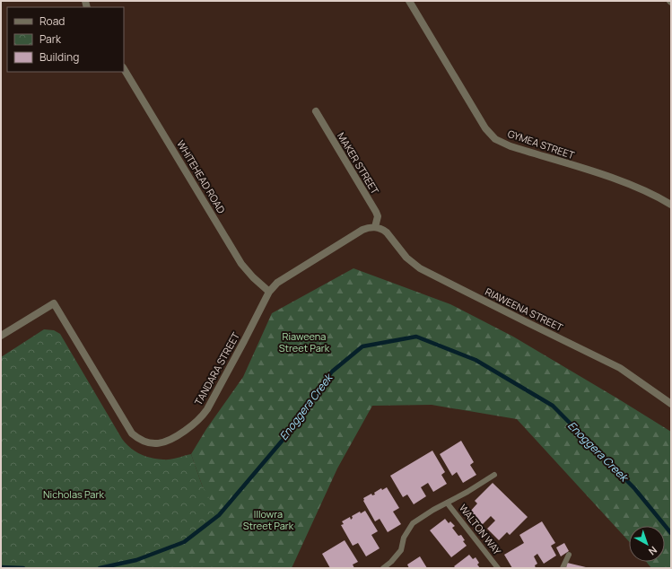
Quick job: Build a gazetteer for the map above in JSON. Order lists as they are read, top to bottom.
{
  "streets": {
    "street": [
      "GYMEA STREET",
      "MAKER STREET",
      "WHITEHEAD ROAD",
      "RIAWEENA STREET",
      "TANDARA STREET"
    ],
    "lane": ["WALTON WAY"]
  },
  "crossings": [
    ["MAKER STREET", "RIAWEENA STREET"],
    ["MAKER STREET", "TANDARA STREET"],
    ["WHITEHEAD ROAD", "TANDARA STREET"],
    ["RIAWEENA STREET", "TANDARA STREET"]
  ],
  "water": ["Enoggera Creek"],
  "parks": ["Riaweena Street Park", "Nicholas Park", "Illowra Street Park"],
  "legend": ["Road", "Park", "Building"],
  "north": "bottom right"
}
